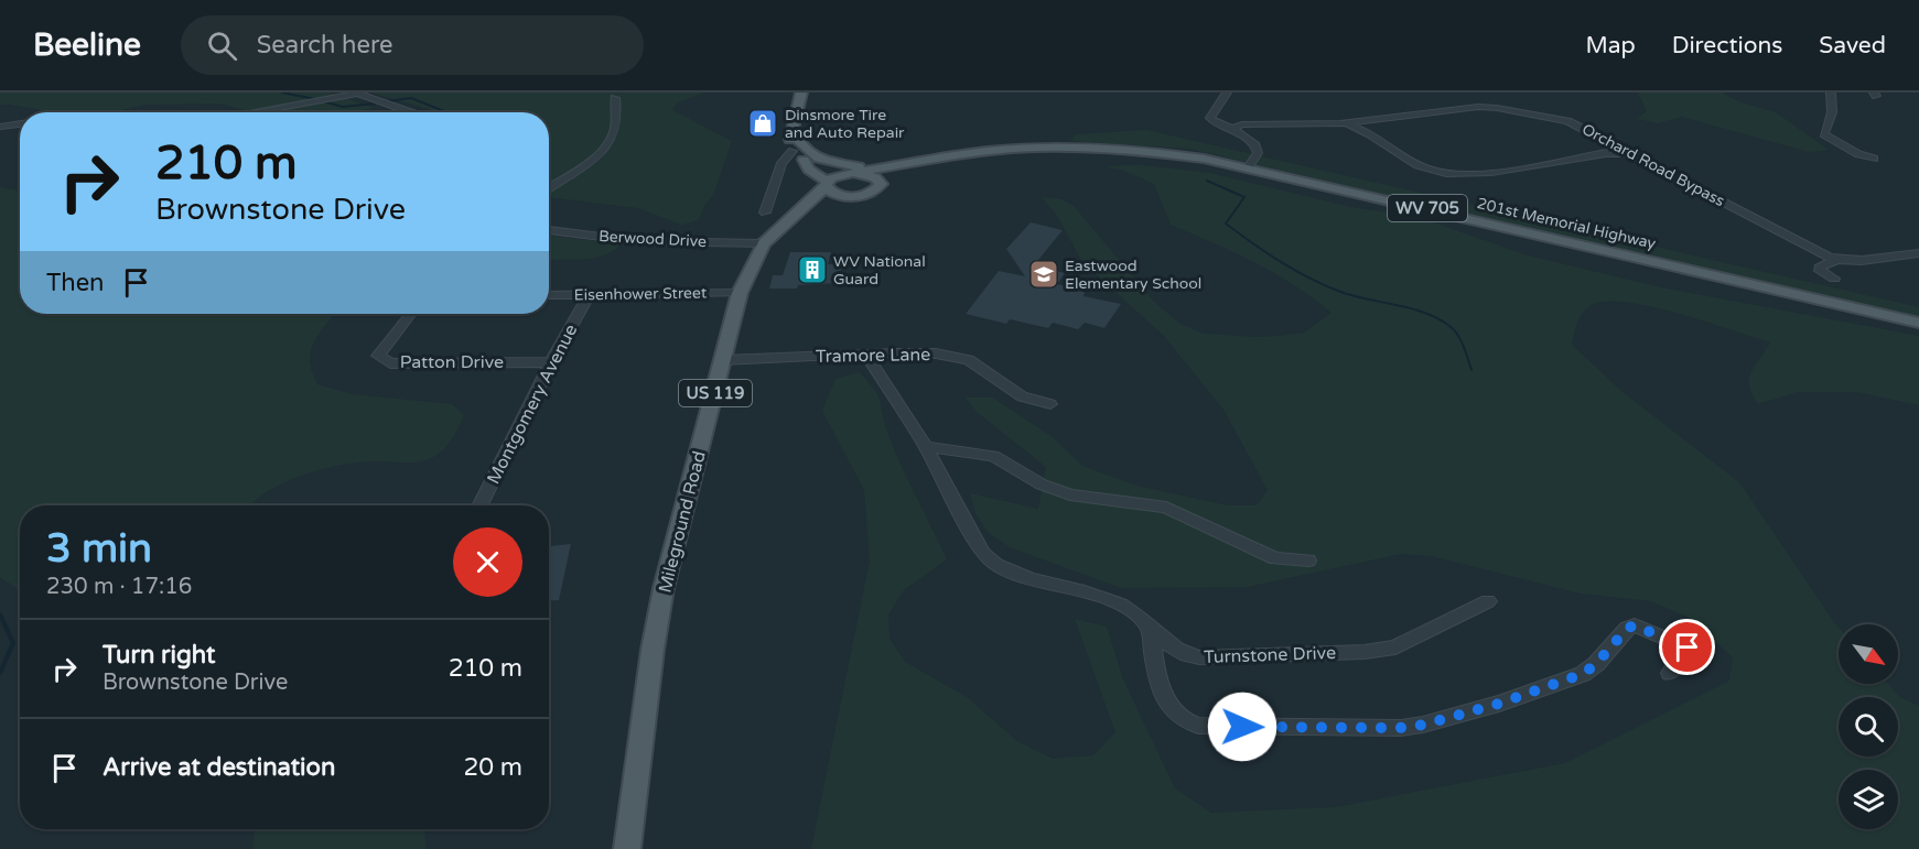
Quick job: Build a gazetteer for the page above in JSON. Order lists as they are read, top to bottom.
{
  "streets": {
    "main road": [
      "WV 705",
      "201st Memorial Highway",
      "US 119",
      "Mileground Road"
    ],
    "street": [
      "Orchard Road Bypass",
      "Berwood Drive",
      "Eisenhower Street",
      "Tramore Lane",
      "Patton Drive",
      "Montgomery Avenue",
      "Turnstone Drive"
    ]
  },
  "crossings": [
    ["201st Memorial Highway", "Mileground Road"],
    ["Berwood Drive", "Mileground Road"],
    ["Eisenhower Street", "Montgomery Avenue"],
    ["Eisenhower Street", "Mileground Road"],
    ["Tramore Lane", "Mileground Road"],
    ["Tramore Lane", "Turnstone Drive"],
    ["Patton Drive", "Montgomery Avenue"]
  ],
  "places": {
    "shop": ["Dinsmore Tire and Auto Repair"],
    "building": ["WV National Guard"],
    "school or university": ["Eastwood Elementary School"]
  },
  "north": "bottom right",
  "page": {
    "header": "Beeline",
    "search": "Search here",
    "nav": ["Map", "Directions", "Saved"],
    "turn": ["210 m", "Brownstone Drive"],
    "then": "Then",
    "heading": ["3 min", "230 m · 17:16"],
    "list": [
      {
        "name": "Turn right",
        "note": "Brownstone Drive",
        "value": "210 m"
      },
      {
        "name": "Arrive at destination",
        "value": "20 m"
      }
    ]
  }
}
